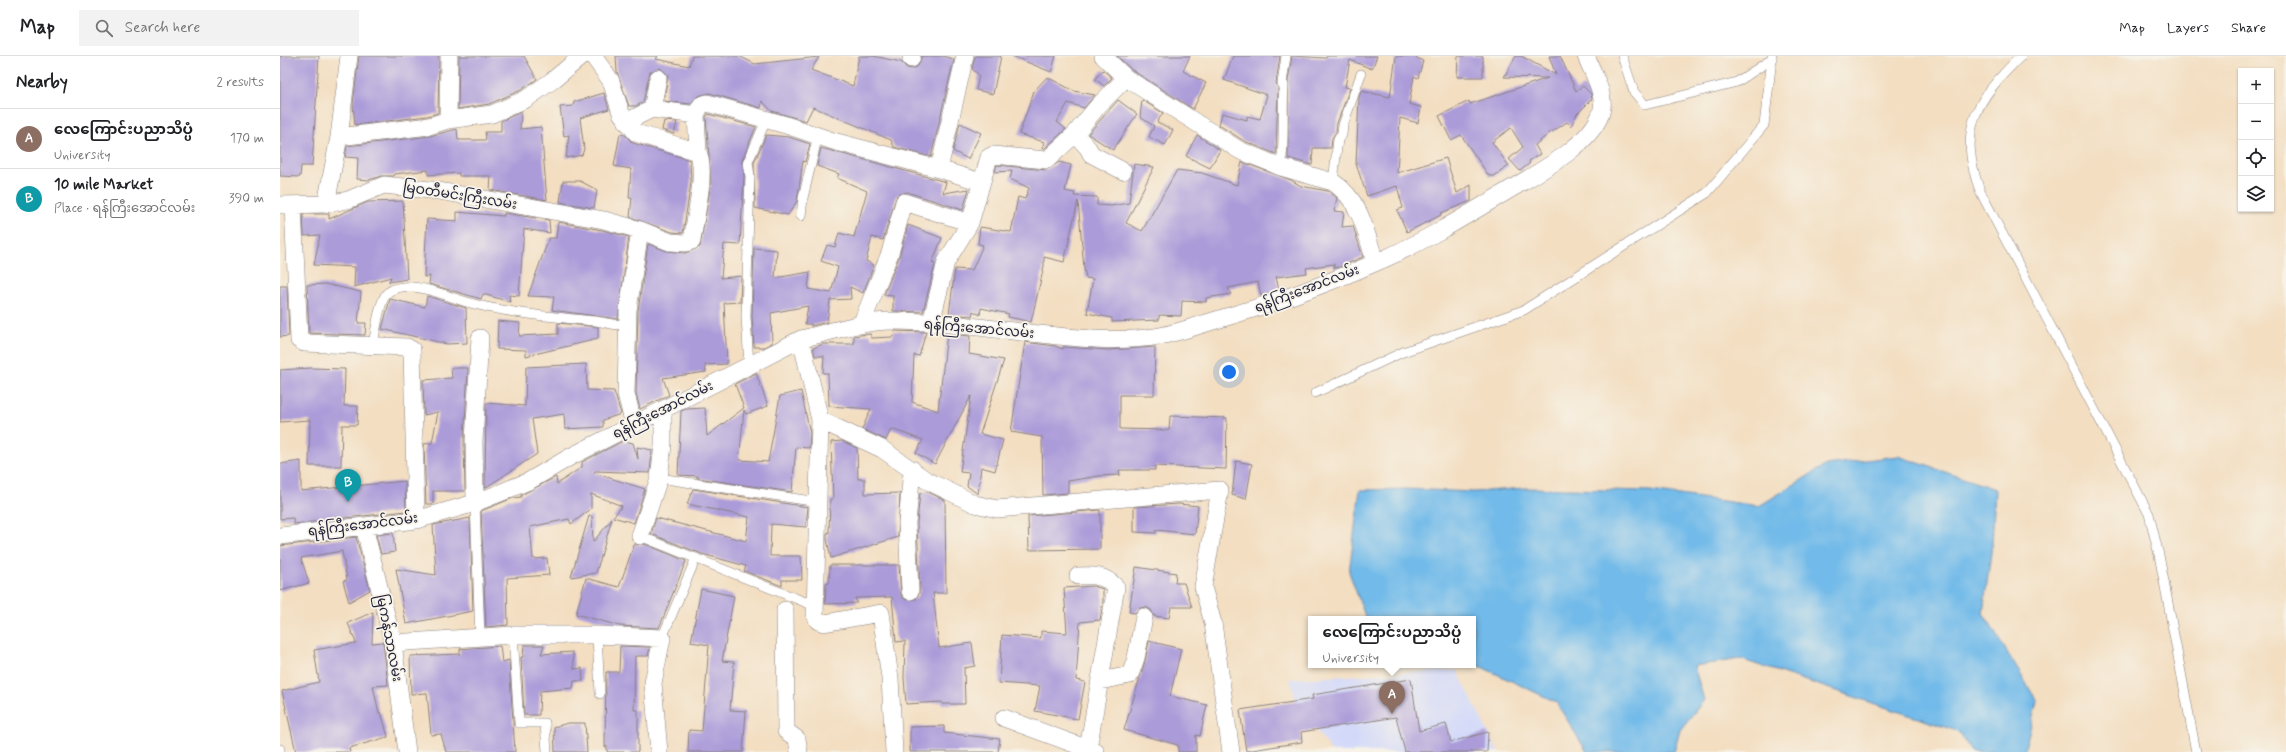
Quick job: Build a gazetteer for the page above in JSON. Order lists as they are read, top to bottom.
{
  "streets": {
    "street": ["မြဝတီမင်းကြီးလမ်း", "ရန်ကြီးအောင်လမ်း", "မြကန်သာလမ်း"]
  },
  "crossings": [
    ["ရန်ကြီးအောင်လမ်း", "မြကန်သာလမ်း"]
  ],
  "page": {
    "header": "Map",
    "search": "Search here",
    "nav": ["Map", "Layers", "Share"],
    "heading": ["Nearby", "2 results"],
    "map_buttons": ["+", "−"],
    "list": [
      {
        "mark": "A",
        "name": "လေကြောင်းပညာသိပ္ပံ",
        "note": "University",
        "value": "170 m"
      },
      {
        "mark": "B",
        "name": "10 mile Market",
        "note": "Place · ရန်ကြီးအောင်လမ်း",
        "value": "390 m"
      }
    ],
    "pins": ["B", "A"],
    "popup": ["လေကြောင်းပညာသိပ္ပံ", "University"]
  }
}
